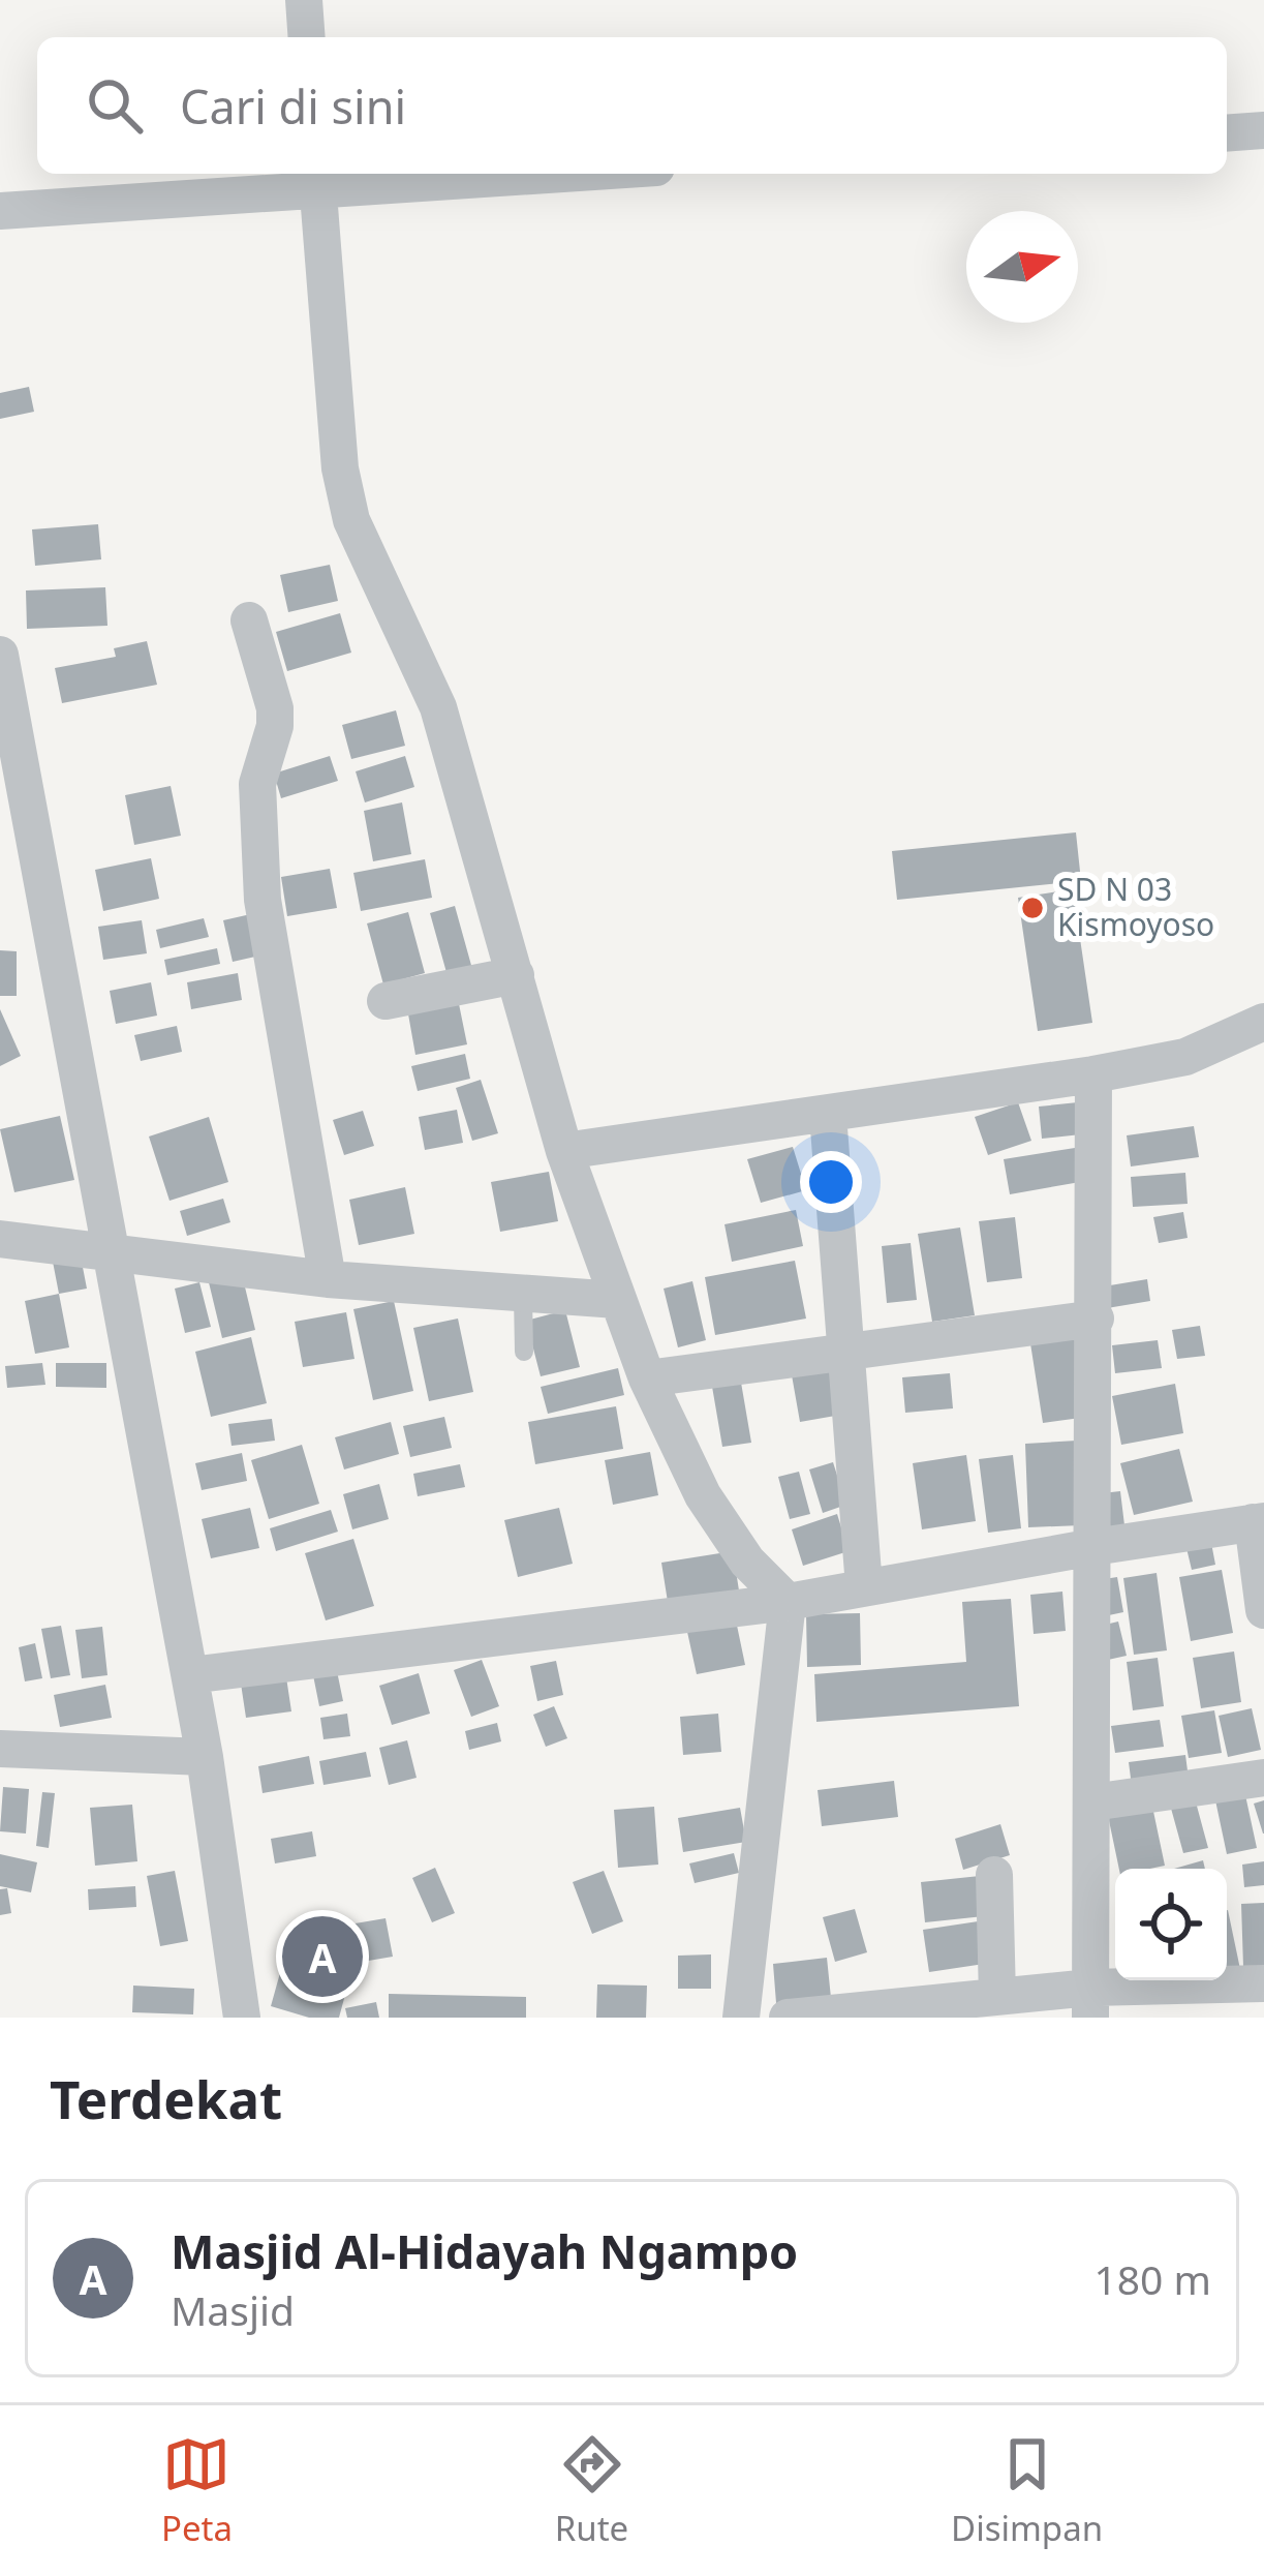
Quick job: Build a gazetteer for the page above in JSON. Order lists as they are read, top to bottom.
{
  "places": ["SD N 03 Kismoyoso"],
  "north": "right",
  "page": {
    "search": "Cari di sini",
    "pins": "A",
    "heading": "Terdekat",
    "list": [
      {
        "mark": "A",
        "name": "Masjid Al-Hidayah Ngampo",
        "note": "Masjid",
        "value": "180 m"
      }
    ],
    "nav": ["Peta", "Rute", "Disimpan"]
  }
}
